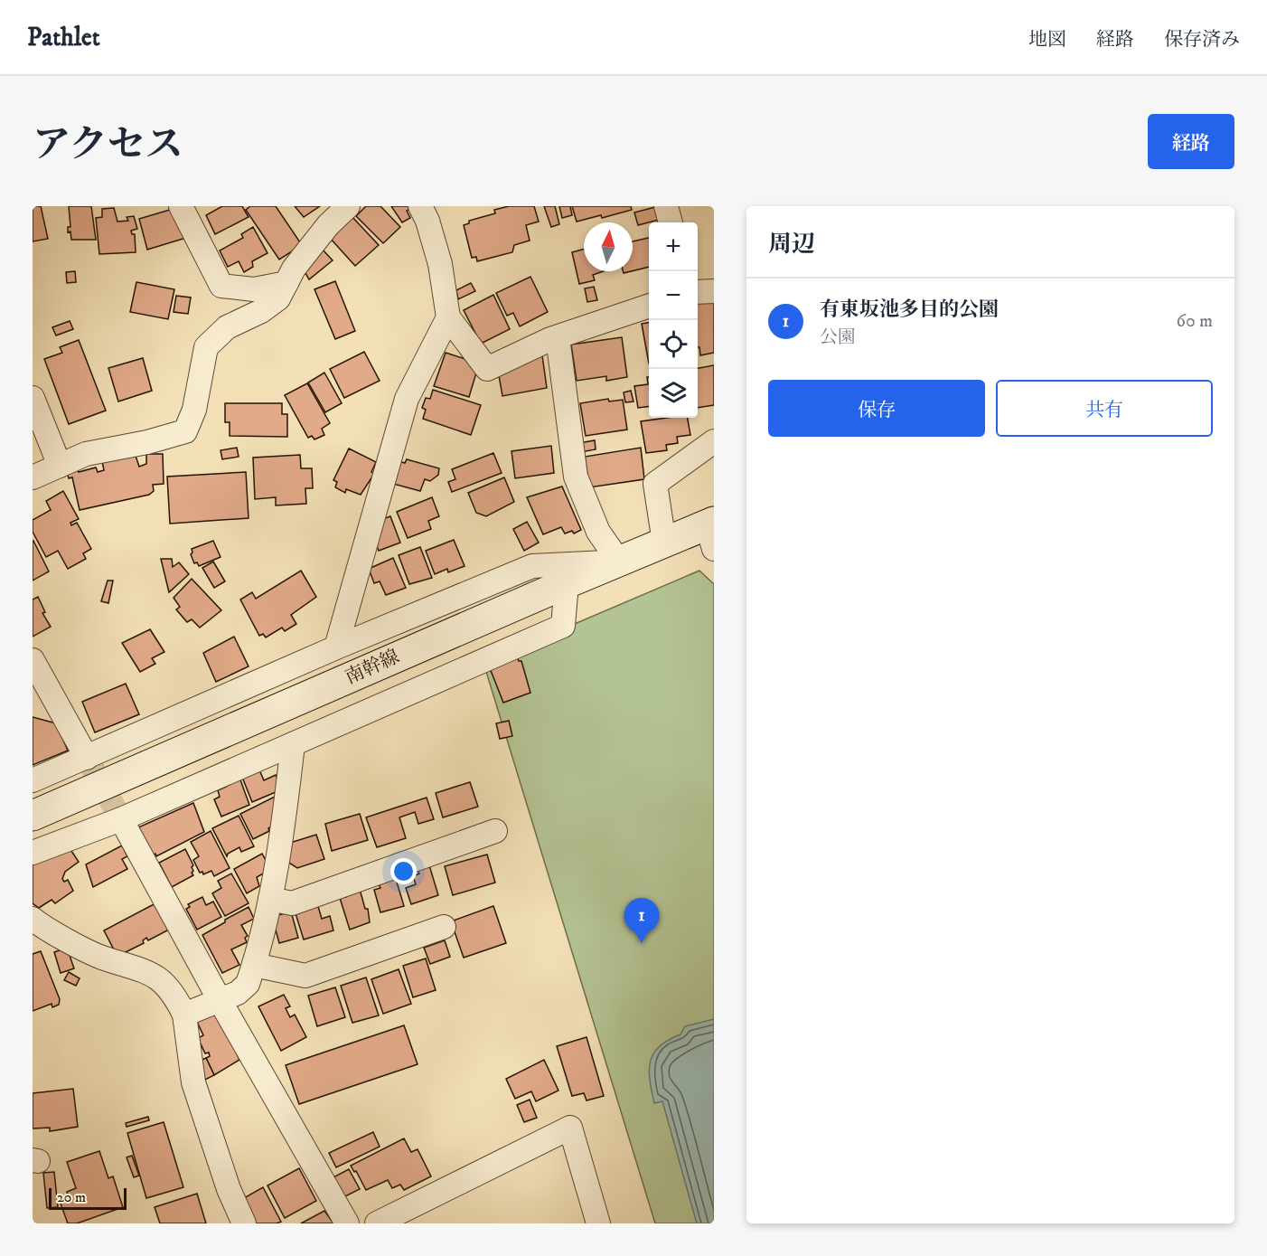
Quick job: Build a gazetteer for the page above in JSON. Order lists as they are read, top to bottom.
{
  "streets": {
    "main road": ["南幹線"]
  },
  "scale_bar": "20 m",
  "north": "top",
  "page": {
    "header": "Pathlet",
    "nav": ["地図", "経路", "保存済み"],
    "title": "アクセス",
    "buttons": [
      "経路",
      ["保存", "共有"]
    ],
    "heading": "周辺",
    "map_buttons": ["+", "−"],
    "list": [
      {
        "mark": "1",
        "name": "有東坂池多目的公園",
        "note": "公園",
        "value": "60 m"
      }
    ],
    "pins": "1",
    "scale": "20 m"
  }
}
